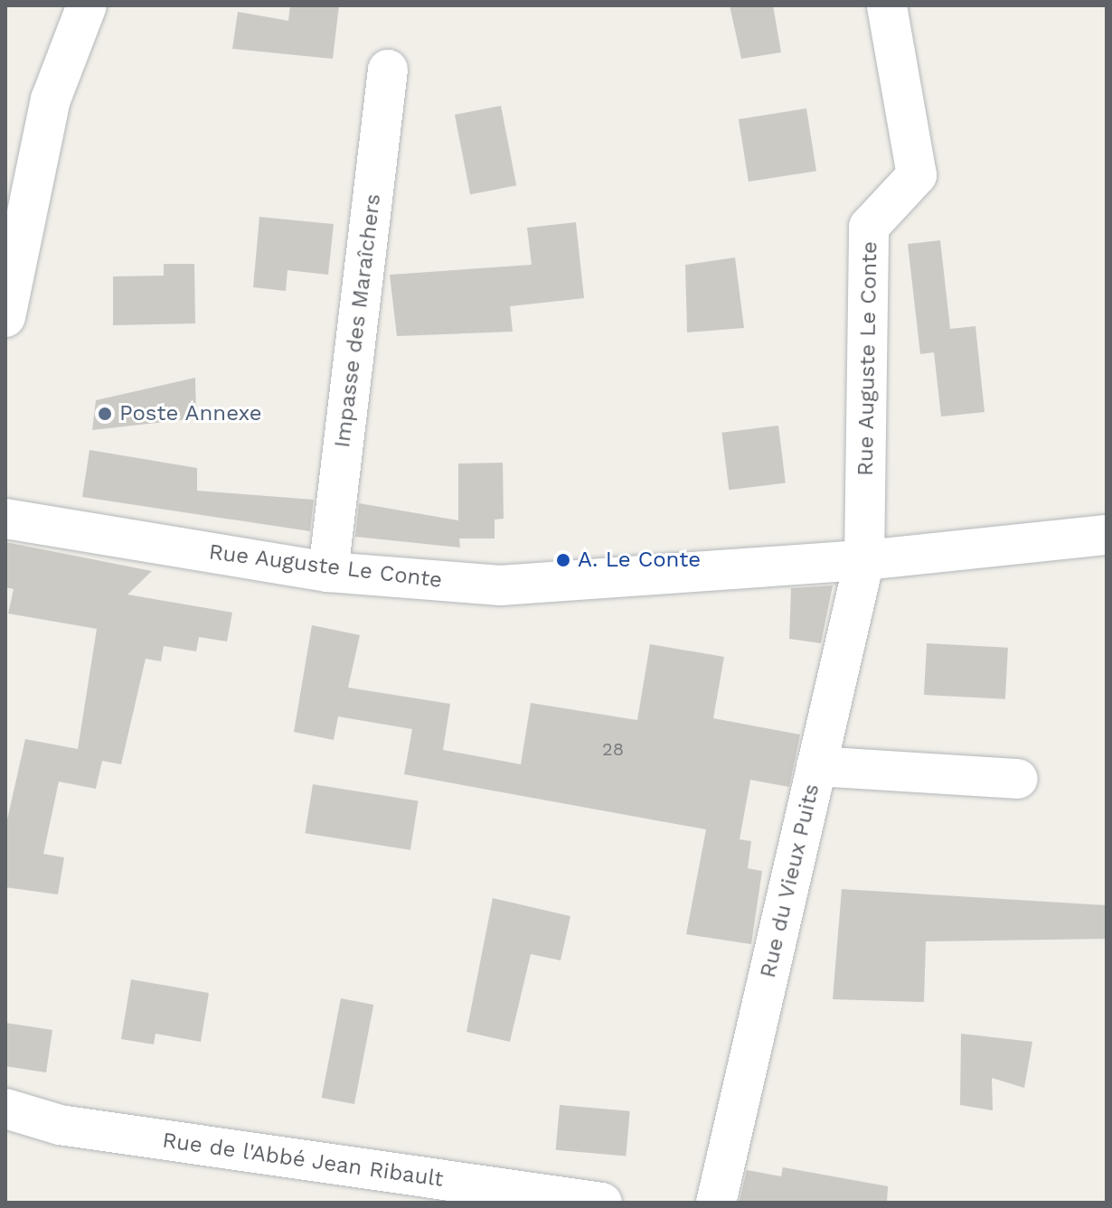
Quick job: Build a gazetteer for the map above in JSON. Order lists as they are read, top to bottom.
{
  "streets": {
    "street": [
      "Impasse des Maraîchers",
      "Rue Auguste Le Conte",
      "Rue du Vieux Puits",
      "Rue de l'Abbé Jean Ribault"
    ]
  },
  "crossings": [
    ["Impasse des Maraîchers", "Rue Auguste Le Conte"],
    ["Rue Auguste Le Conte", "Rue du Vieux Puits"]
  ],
  "places": ["Poste Annexe", "A. Le Conte"],
  "house_numbers": ["28"]
}
